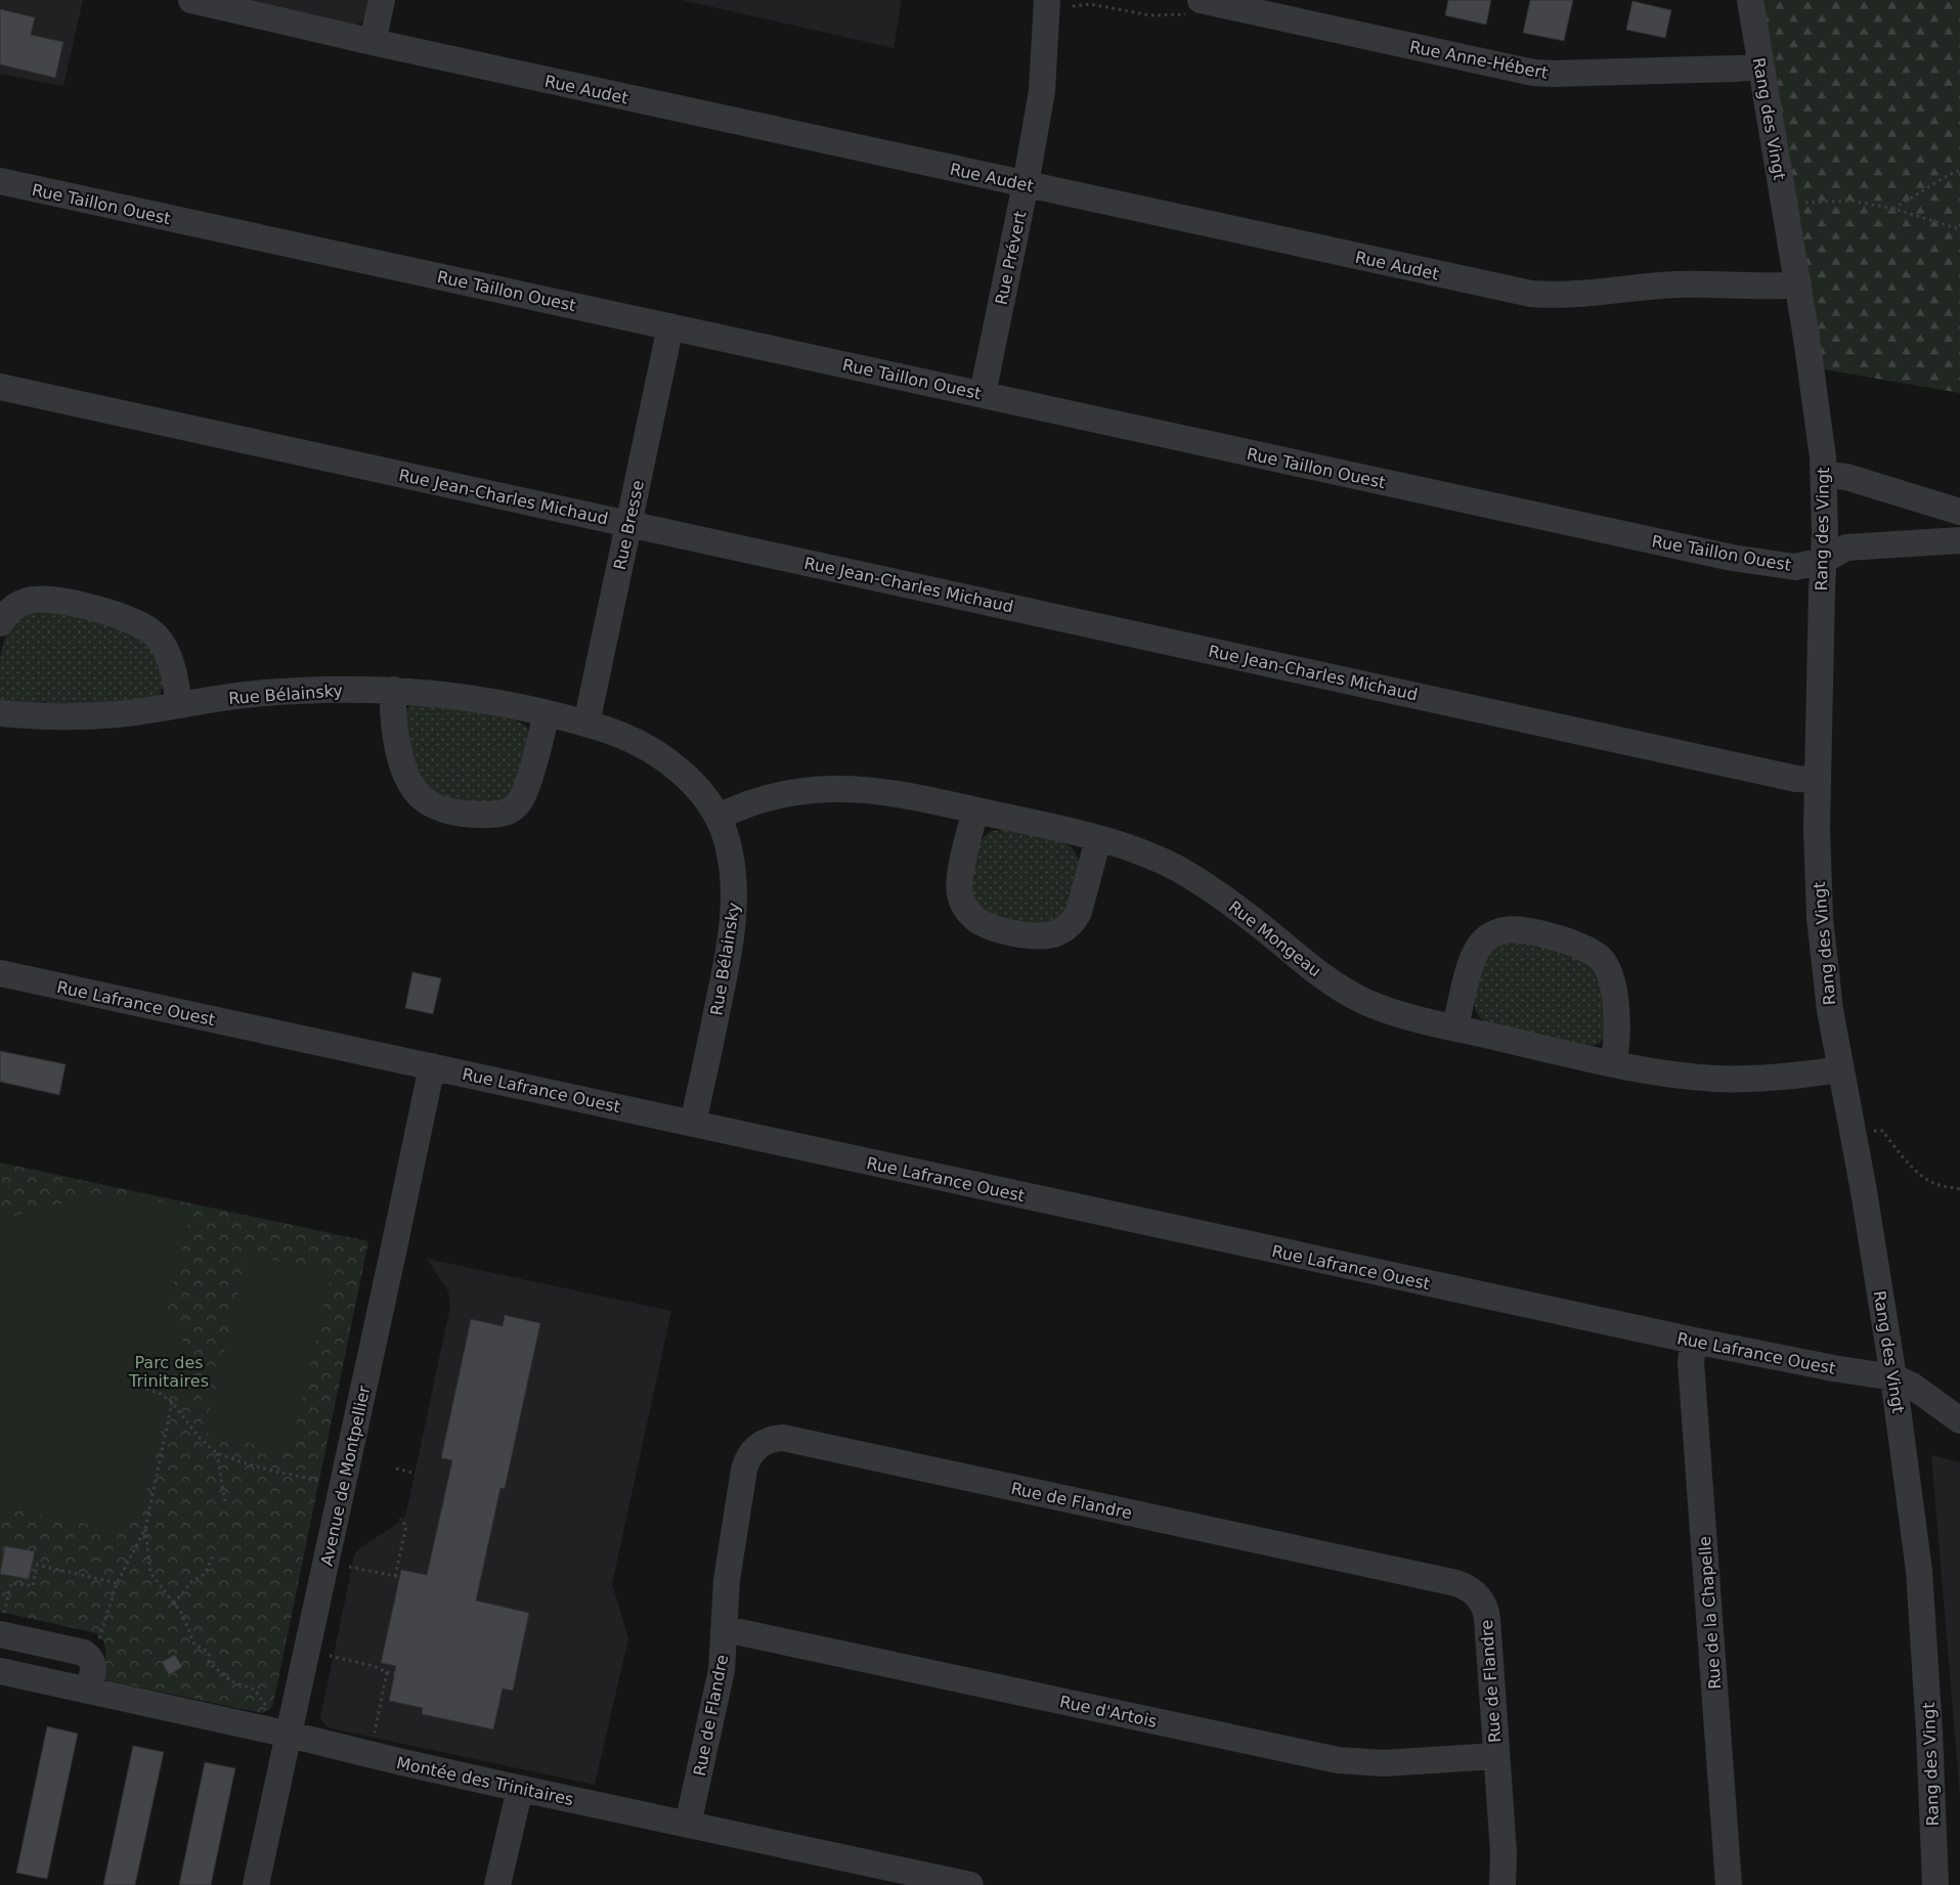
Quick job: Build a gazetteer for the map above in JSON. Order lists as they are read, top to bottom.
{
  "streets": {
    "street": [
      "Rue Anne-Hébert",
      "Rue Audet",
      "Rang des Vingt",
      "Rue Taillon Ouest",
      "Rue Prévert",
      "Rue Jean-Charles Michaud",
      "Rue Bresse",
      "Rue Bélainsky",
      "Rue Mongeau",
      "Rue Lafrance Ouest",
      "Avenue de Montpellier",
      "Rue de Flandre",
      "Rue de la Chapelle",
      "Rue d'Artois",
      "Montée des Trinitaires"
    ]
  },
  "crossings": [
    ["Rue Anne-Hébert", "Rang des Vingt"],
    ["Rue Audet", "Rang des Vingt"],
    ["Rue Audet", "Rue Prévert"],
    ["Rang des Vingt", "Rue Taillon Ouest"],
    ["Rang des Vingt", "Rue Jean-Charles Michaud"],
    ["Rang des Vingt", "Rue Mongeau"],
    ["Rang des Vingt", "Rue Lafrance Ouest"],
    ["Rue Taillon Ouest", "Rue Prévert"],
    ["Rue Taillon Ouest", "Rue Bresse"],
    ["Rue Jean-Charles Michaud", "Rue Bresse"],
    ["Rue Bresse", "Rue Bélainsky"],
    ["Rue Bélainsky", "Rue Mongeau"],
    ["Rue Bélainsky", "Rue Lafrance Ouest"],
    ["Rue Lafrance Ouest", "Avenue de Montpellier"],
    ["Rue Lafrance Ouest", "Rue de la Chapelle"],
    ["Avenue de Montpellier", "Montée des Trinitaires"],
    ["Rue de Flandre", "Rue d'Artois"],
    ["Rue de Flandre", "Montée des Trinitaires"]
  ],
  "parks": ["Parc des Trinitaires"]
}
